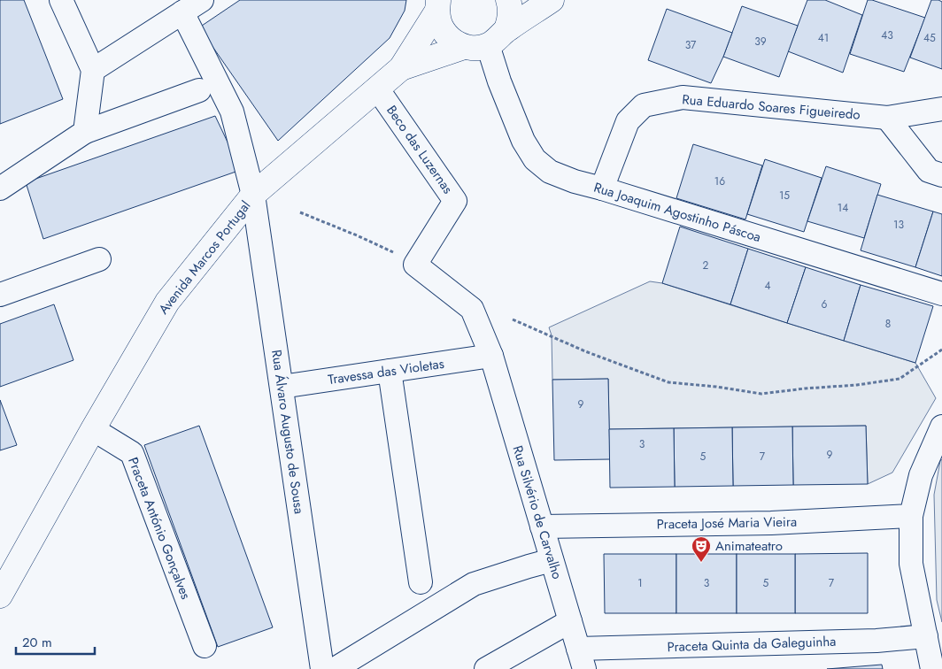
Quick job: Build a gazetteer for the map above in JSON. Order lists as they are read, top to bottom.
{
  "streets": {
    "main road": ["Avenida Marcos Portugal"],
    "street": [
      "Rua Eduardo Soares Figueiredo",
      "Beco das Luzernas",
      "Rua Joaquim Agostinho Páscoa",
      "Travessa das Violetas",
      "Rua Álvaro Augusto de Sousa",
      "Rua Silvério de Carvalho",
      "Praceta José Maria Vieira",
      "Praceta António Gonçalves",
      "Praceta Quinta da Galeguinha"
    ]
  },
  "crossings": [
    ["Rua Eduardo Soares Figueiredo", "Rua Joaquim Agostinho Páscoa"],
    ["Beco das Luzernas", "Avenida Marcos Portugal"],
    ["Avenida Marcos Portugal", "Rua Álvaro Augusto de Sousa"],
    ["Avenida Marcos Portugal", "Praceta António Gonçalves"],
    ["Travessa das Violetas", "Rua Álvaro Augusto de Sousa"],
    ["Travessa das Violetas", "Rua Silvério de Carvalho"],
    ["Rua Silvério de Carvalho", "Praceta José Maria Vieira"],
    ["Rua Silvério de Carvalho", "Praceta Quinta da Galeguinha"]
  ],
  "places": {
    "theatre": ["Animateatro"]
  },
  "house_numbers": [
    "43",
    "41",
    "45",
    "39",
    "37",
    "16",
    "15",
    "14",
    "13",
    "2",
    "4",
    "6",
    "8",
    "9",
    "3",
    "9",
    "5",
    "7",
    "1",
    "3",
    "5",
    "7"
  ],
  "scale_bar": "20 m"
}
